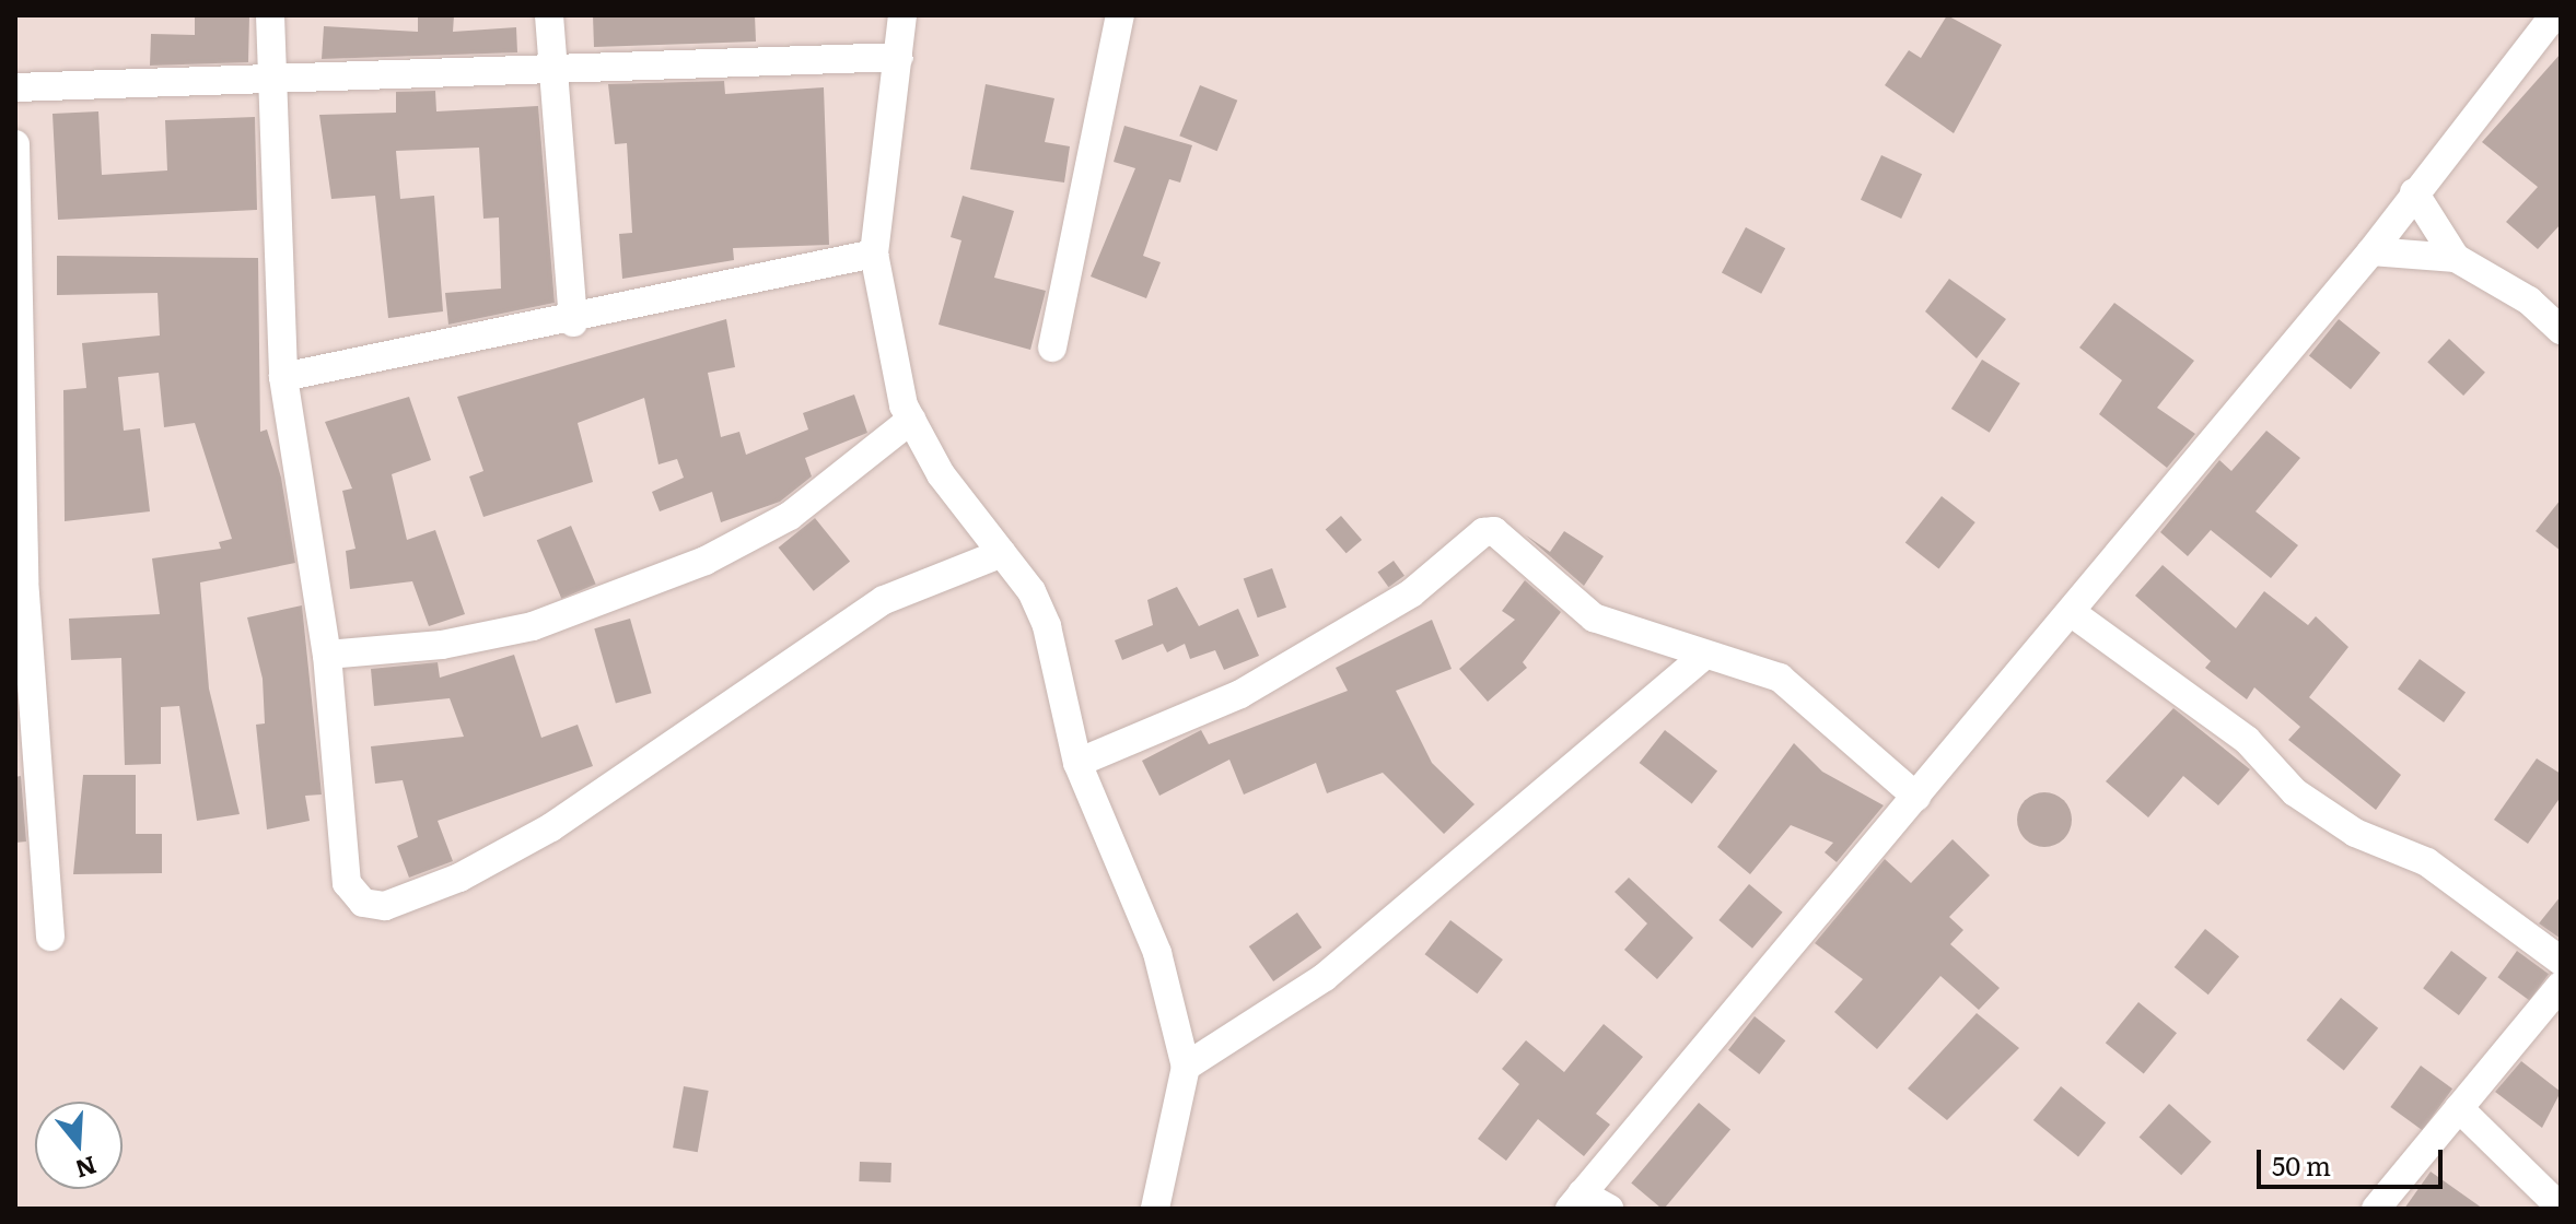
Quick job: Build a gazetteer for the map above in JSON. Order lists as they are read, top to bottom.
{
  "scale_bar": "50 m",
  "north": "bottom"
}
